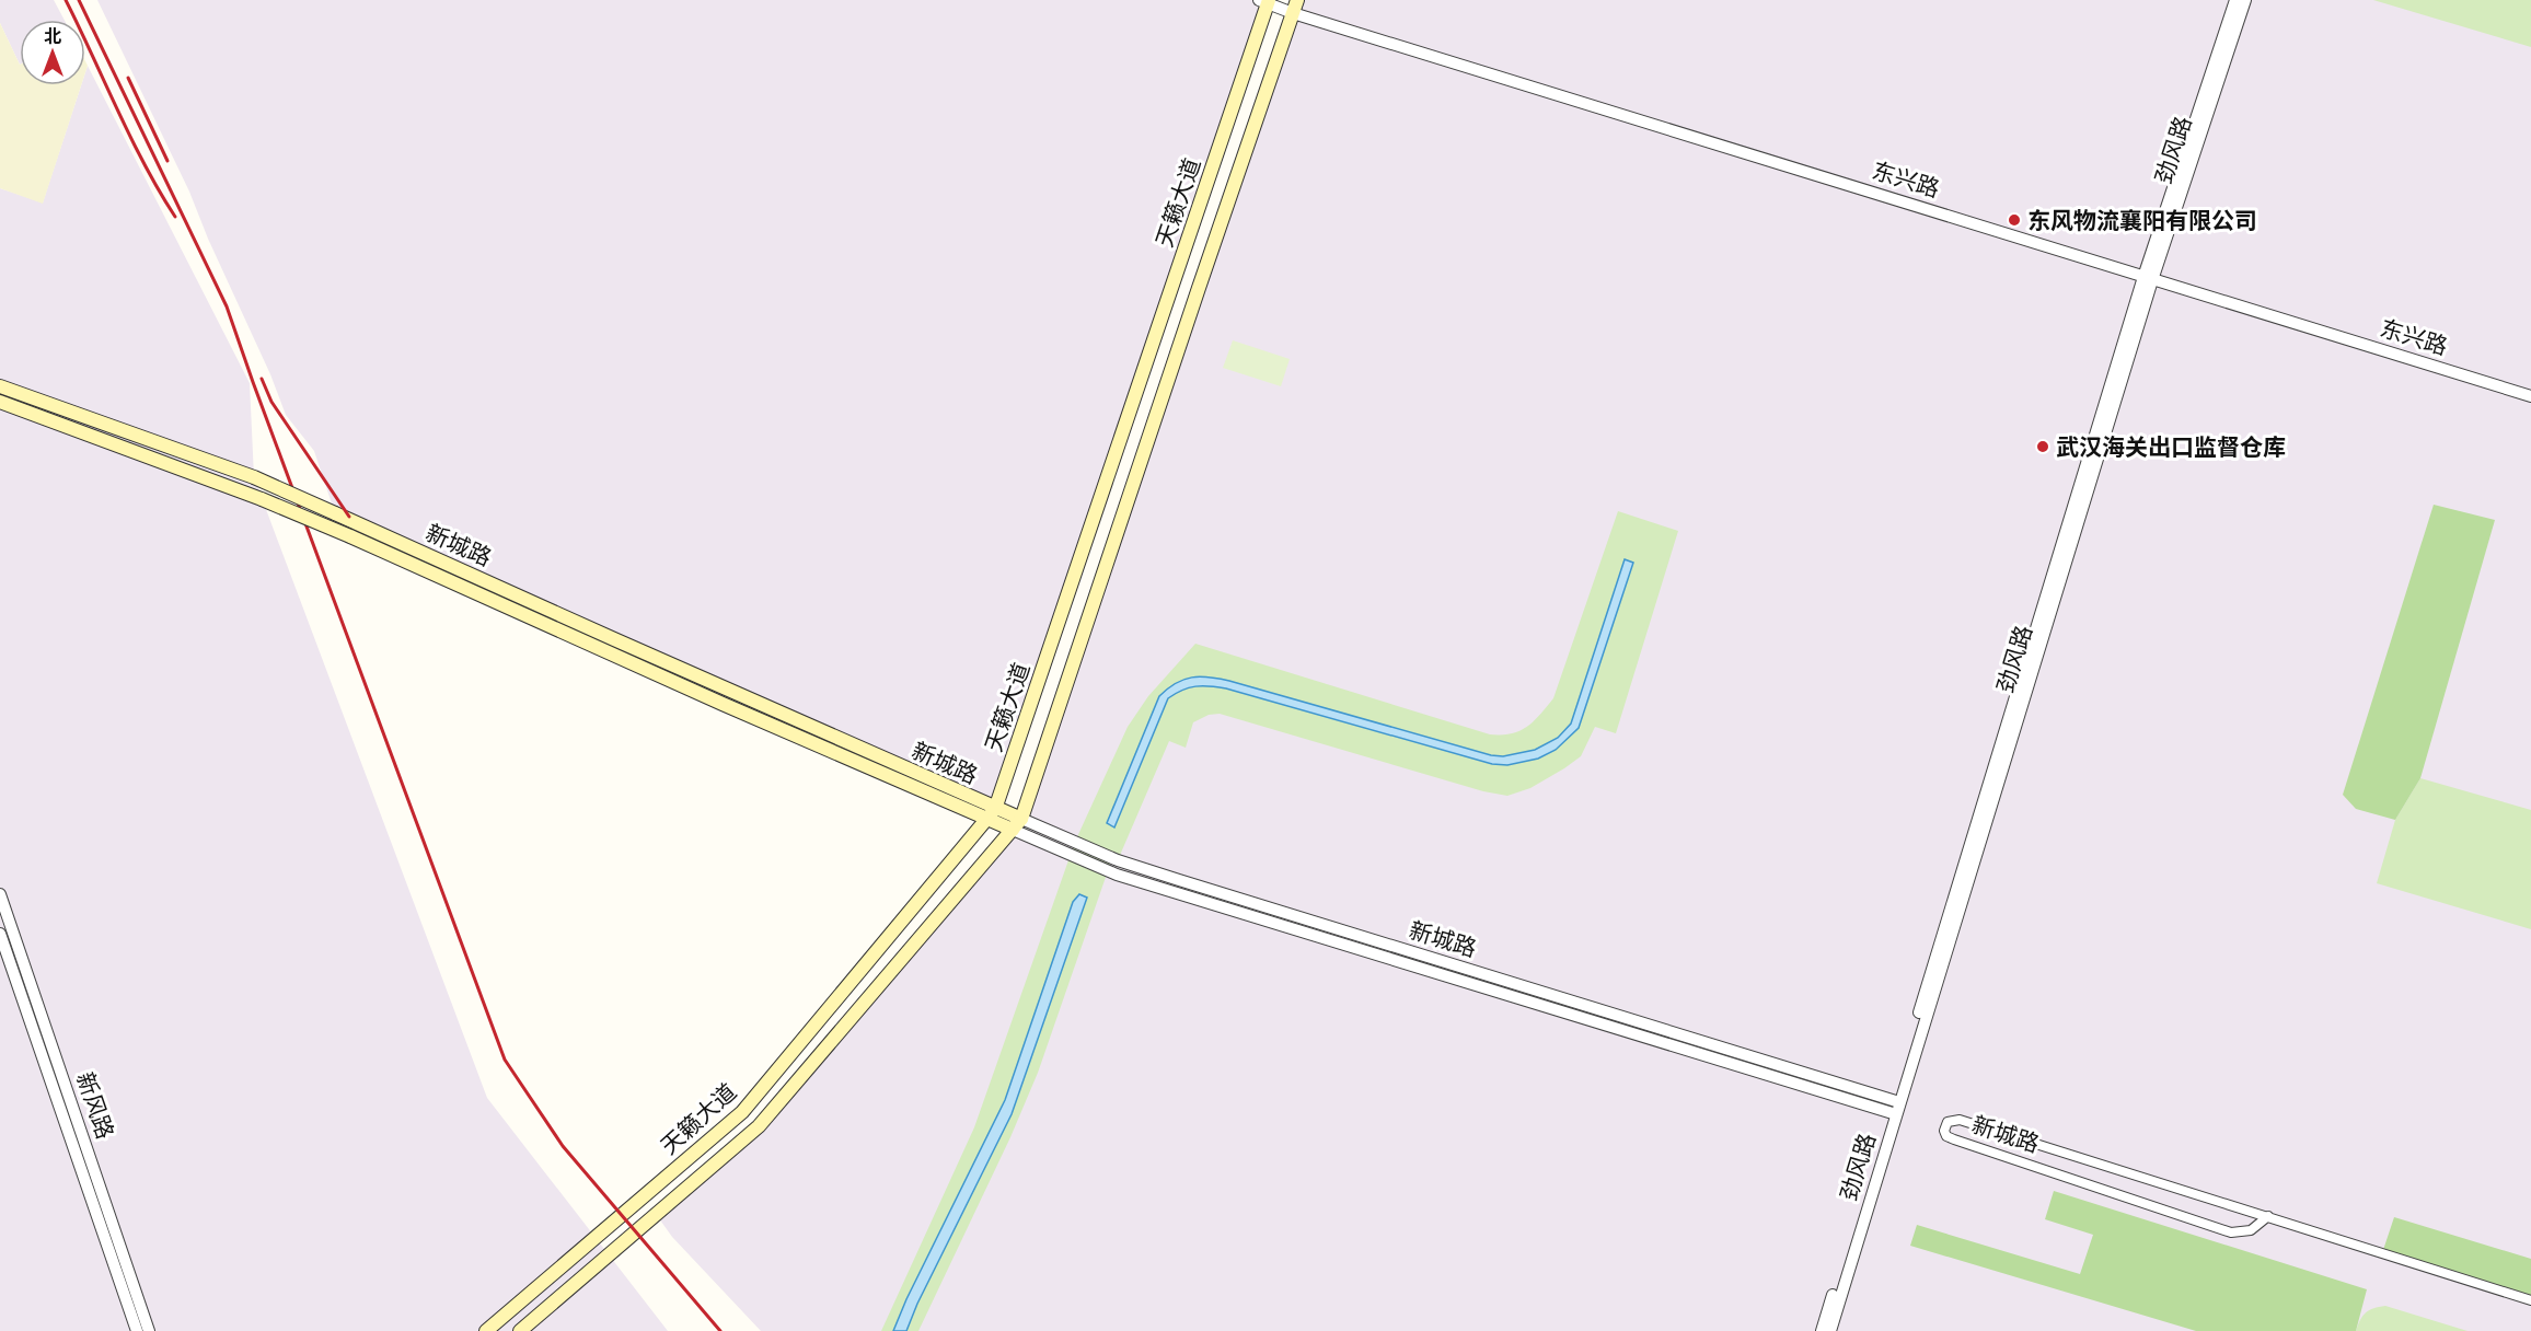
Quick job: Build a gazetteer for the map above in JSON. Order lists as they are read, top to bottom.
{
  "streets": {
    "main road": ["天籁大道", "新城路"],
    "street": ["劲风路", "东兴路", "新风路"]
  },
  "crossings": [
    ["劲风路", "东兴路"],
    ["劲风路", "新城路"],
    ["东兴路", "天籁大道"],
    ["天籁大道", "新城路"]
  ],
  "places": ["东风物流襄阳有限公司", "武汉海关出口监督仓库"],
  "north": "top"
}
